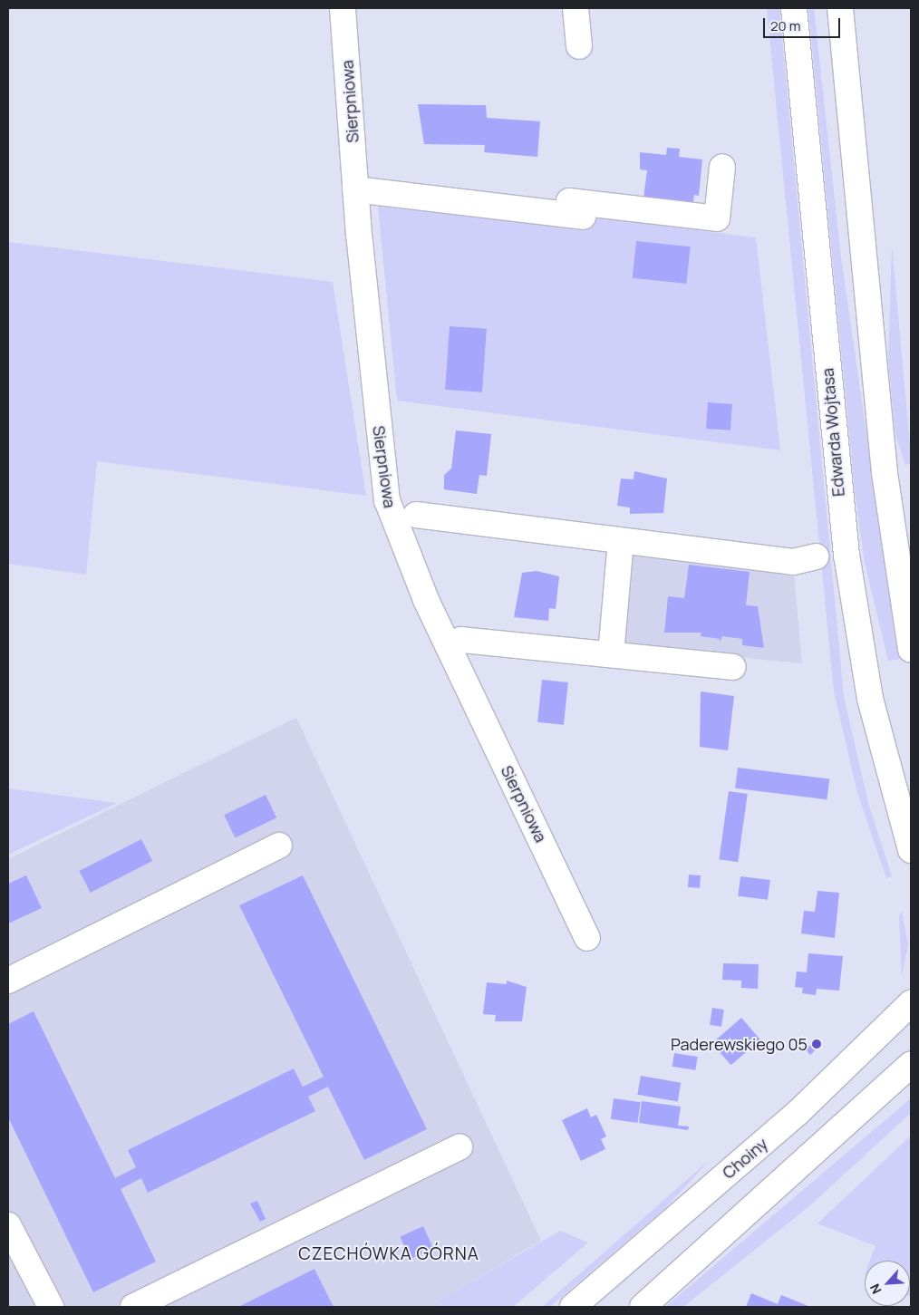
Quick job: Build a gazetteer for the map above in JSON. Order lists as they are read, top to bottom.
{
  "streets": {
    "street": ["Sierpniowa", "Edwarda Wojtasa", "Choiny"]
  },
  "districts": ["CZECHÓWKA GÓRNA"],
  "places": ["Paderewskiego 05"],
  "scale_bar": "20 m",
  "north": "bottom left"
}
